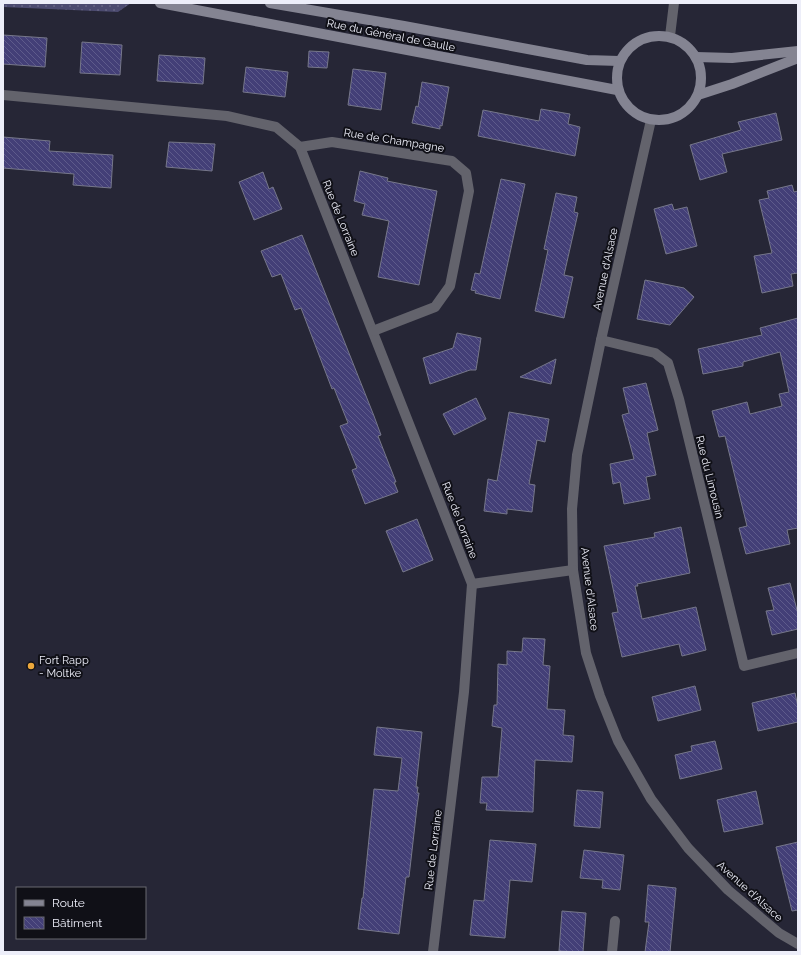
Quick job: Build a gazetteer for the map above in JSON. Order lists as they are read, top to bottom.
{
  "streets": {
    "main road": ["Rue du Général de Gaulle"],
    "street": [
      "Rue de Champagne",
      "Rue de Lorraine",
      "Avenue d'Alsace",
      "Rue du Limousin"
    ]
  },
  "crossings": [
    ["Rue du Général de Gaulle", "Avenue d'Alsace"],
    ["Rue de Champagne", "Rue de Lorraine"],
    ["Avenue d'Alsace", "Rue du Limousin"]
  ],
  "places": ["Fort Rapp - Moltke"],
  "legend": ["Route", "Bâtiment"]
}
